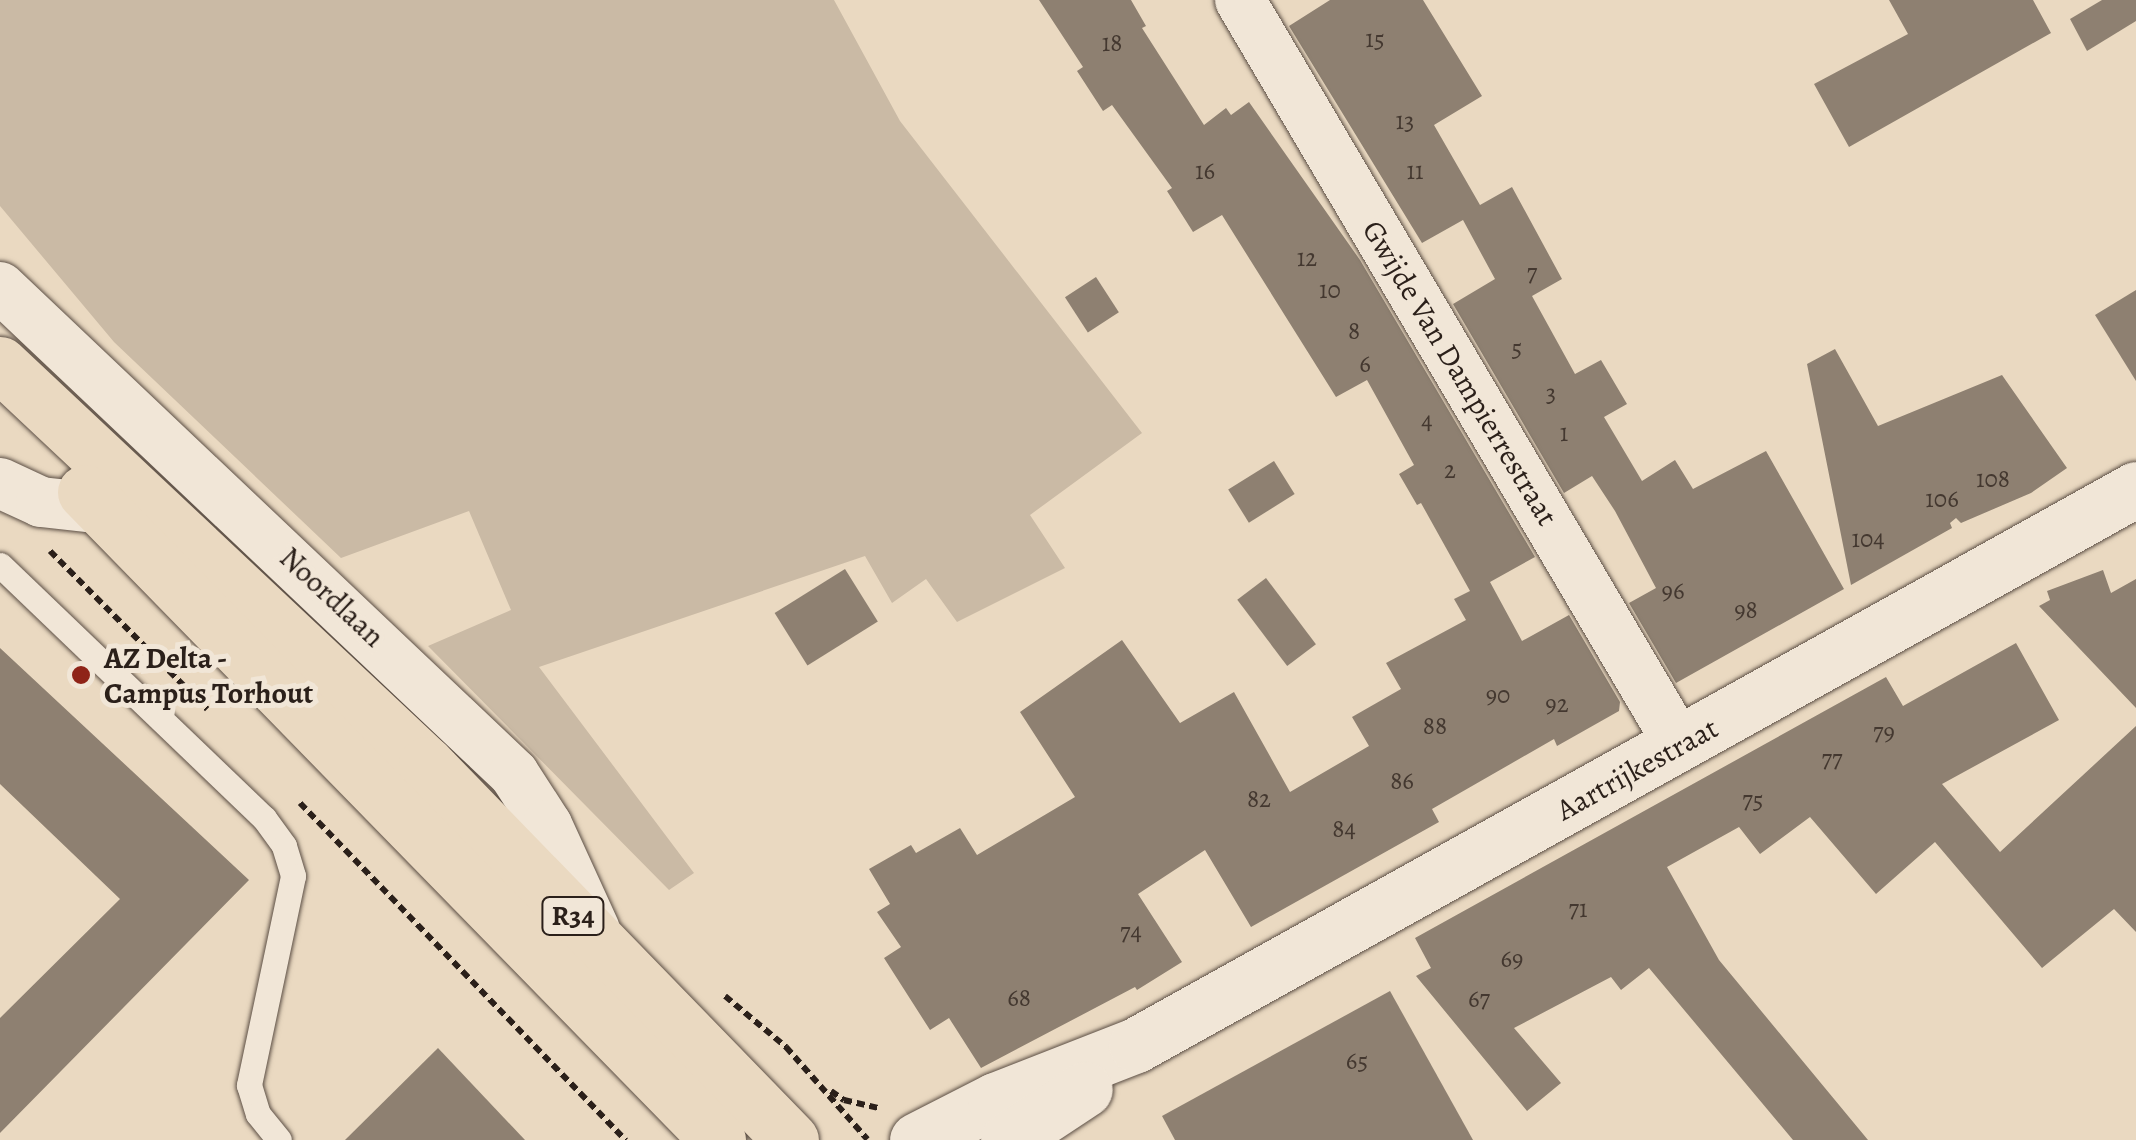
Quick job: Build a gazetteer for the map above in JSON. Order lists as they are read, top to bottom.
{
  "streets": {
    "main road": ["Noordlaan", "R34"],
    "street": ["Gwijde Van Dampierrestraat", "Aartrijkestraat"]
  },
  "crossings": [
    ["Gwijde Van Dampierrestraat", "Aartrijkestraat"]
  ],
  "places": ["AZ Delta - Campus Torhout"],
  "house_numbers": [
    "15",
    "18",
    "13",
    "16",
    "11",
    "12",
    "7",
    "10",
    "8",
    "5",
    "6",
    "3",
    "4",
    "1",
    "2",
    "108",
    "106",
    "104",
    "96",
    "98",
    "90",
    "92",
    "88",
    "79",
    "77",
    "86",
    "82",
    "75",
    "84",
    "71",
    "74",
    "69",
    "68",
    "67",
    "65"
  ]
}
